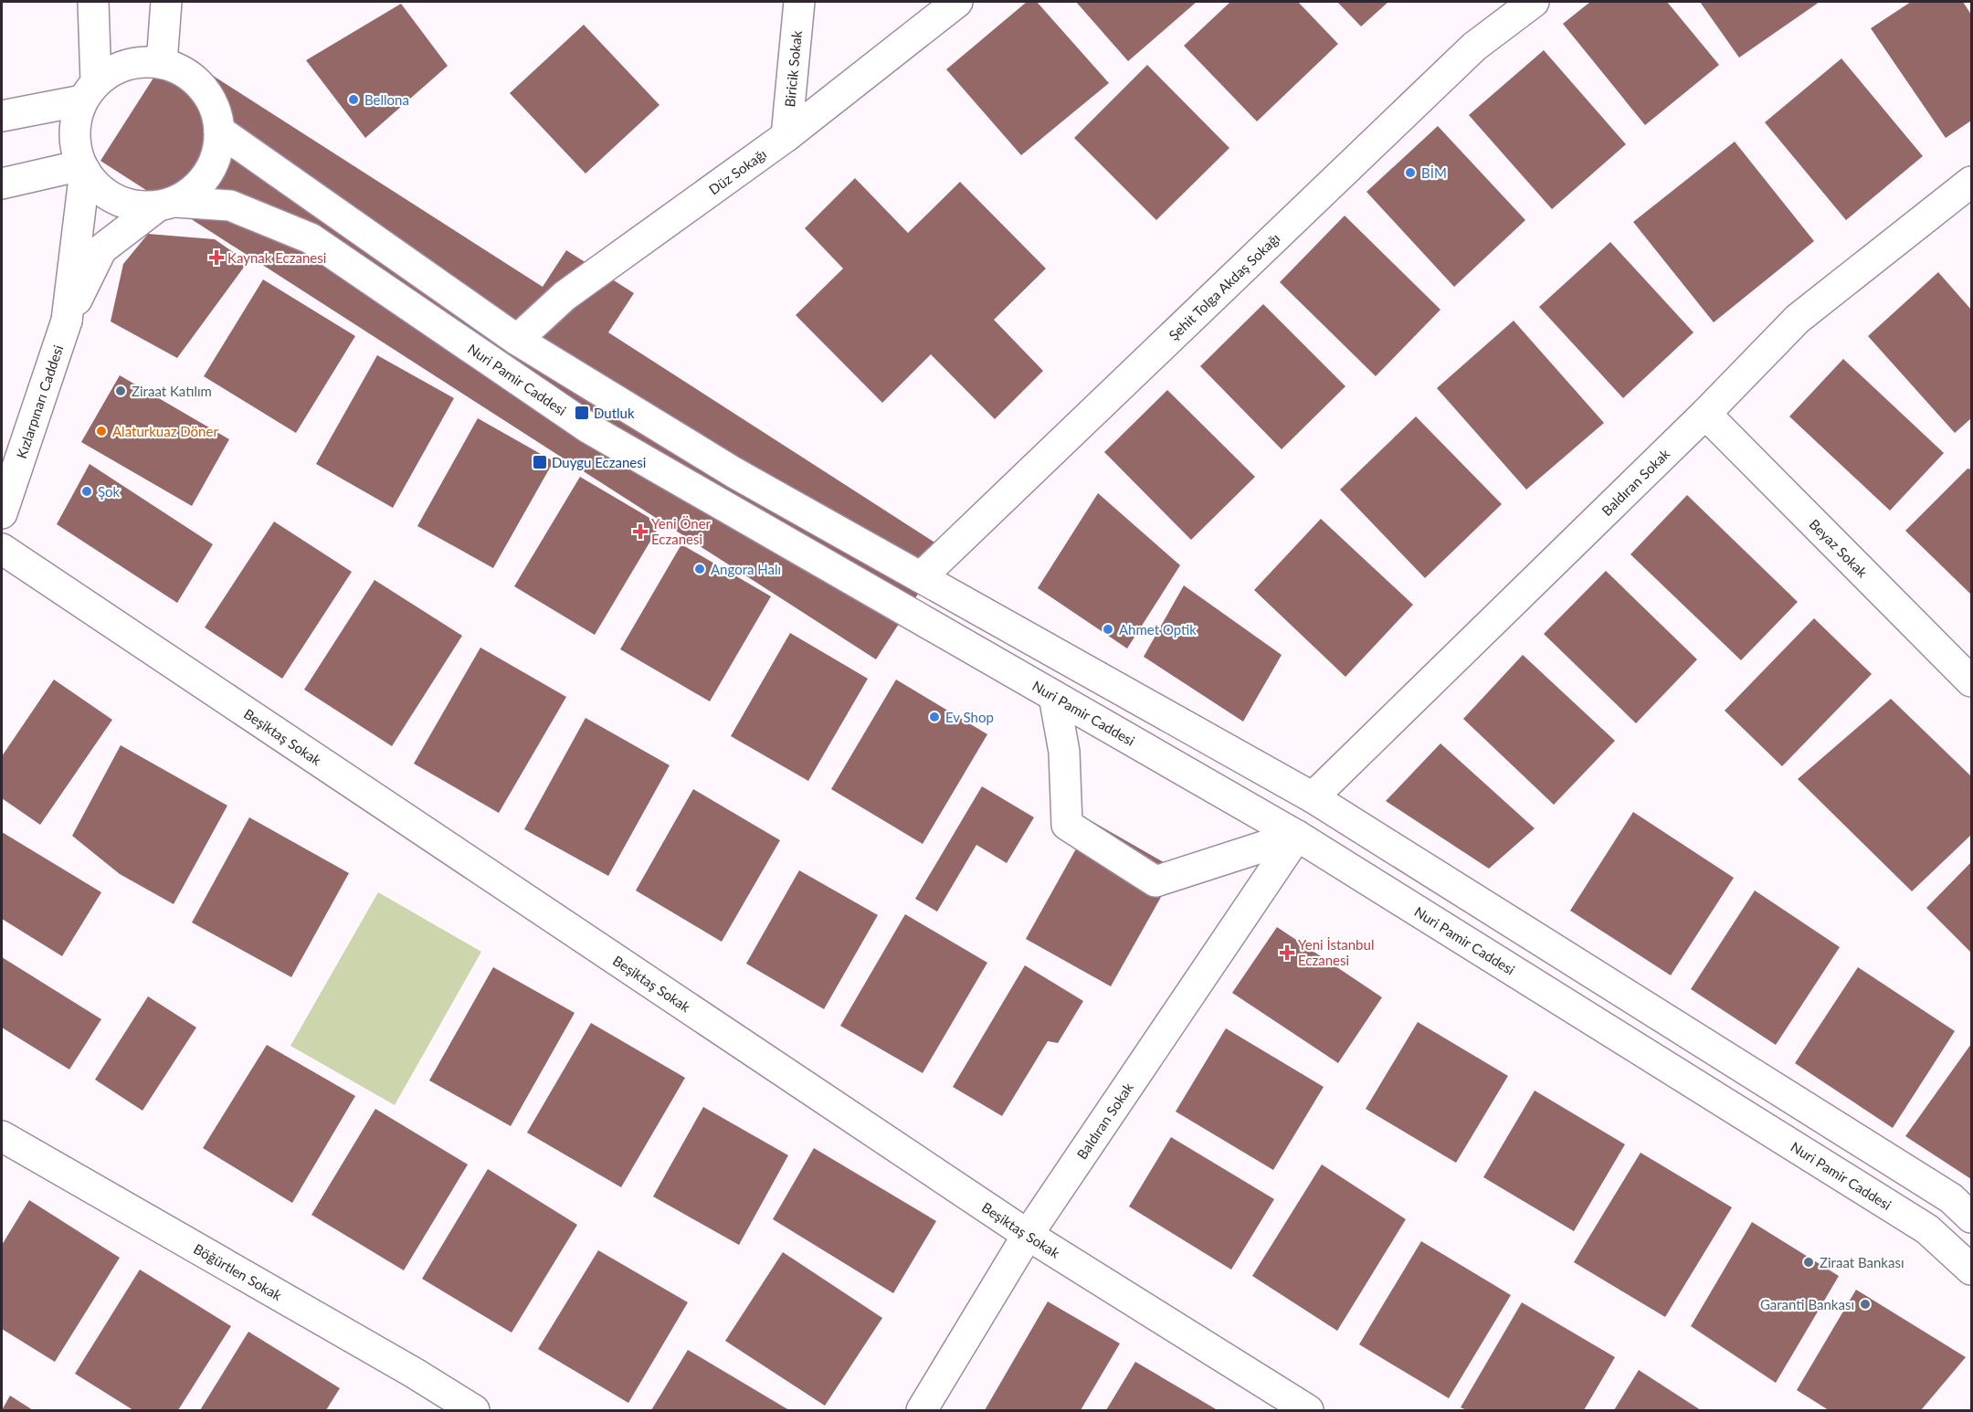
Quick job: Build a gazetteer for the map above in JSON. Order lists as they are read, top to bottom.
{
  "streets": {
    "street": [
      "Biricik Sokak",
      "Düz Sokağı",
      "Şehit Tolga Akdaş Sokağı",
      "Nuri Pamir Caddesi",
      "Kızlarpınarı Caddesi",
      "Baldıran Sokak",
      "Beyaz Sokak",
      "Beşiktaş Sokak",
      "Böğürtlen Sokak"
    ]
  },
  "crossings": [
    ["Biricik Sokak", "Düz Sokağı"],
    ["Nuri Pamir Caddesi", "Baldıran Sokak"],
    ["Baldıran Sokak", "Beyaz Sokak"],
    ["Baldıran Sokak", "Beşiktaş Sokak"]
  ],
  "places": {
    "other": [
      "Bellona",
      "BİM",
      "Ziraat Katılım",
      "Alaturkuaz Döner",
      "Şok",
      "Angora Halı",
      "Ahmet Optik",
      "Ev Shop",
      "Ziraat Bankası",
      "Garanti Bankası"
    ],
    "health": ["Kaynak Eczanesi", "Yeni Öner Eczanesi", "Yeni İstanbul Eczanesi"],
    "transit": ["Dutluk", "Duygu Eczanesi"]
  }
}
